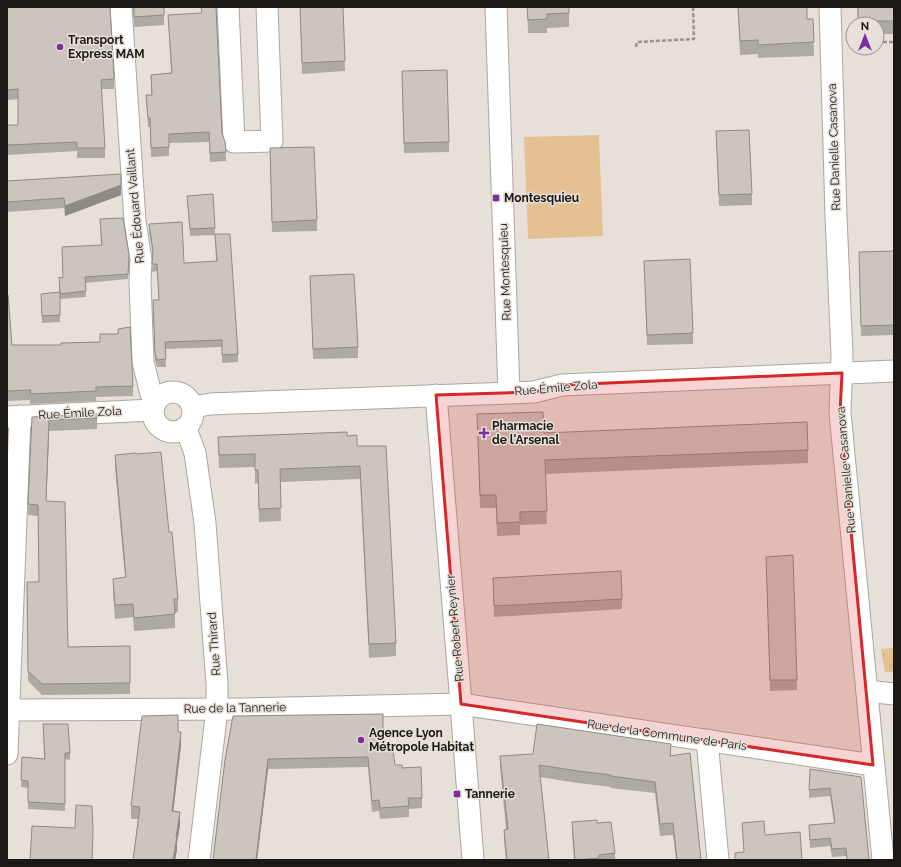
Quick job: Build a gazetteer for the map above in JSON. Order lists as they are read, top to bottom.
{
  "streets": {
    "street": [
      "Rue Danielle Casanova",
      "Rue Édouard Vaillant",
      "Rue Montesquieu",
      "Rue Émile Zola",
      "Rue Robert Reynier",
      "Rue Thirard",
      "Rue de la Tannerie",
      "Rue de la Commune de Paris"
    ]
  },
  "crossings": [
    ["Rue Danielle Casanova", "Rue Émile Zola"],
    ["Rue Danielle Casanova", "Rue de la Commune de Paris"],
    ["Rue Édouard Vaillant", "Rue Émile Zola"],
    ["Rue Édouard Vaillant", "Rue Thirard"],
    ["Rue Montesquieu", "Rue Émile Zola"],
    ["Rue Émile Zola", "Rue Robert Reynier"],
    ["Rue Émile Zola", "Rue Thirard"],
    ["Rue Robert Reynier", "Rue de la Tannerie"],
    ["Rue Robert Reynier", "Rue de la Commune de Paris"],
    ["Rue Thirard", "Rue de la Tannerie"],
    ["Rue de la Tannerie", "Rue de la Commune de Paris"]
  ],
  "places": {
    "other": ["Transport Express MAM", "Agence Lyon Métropole Habitat"],
    "transit": ["Montesquieu", "Tannerie"],
    "health": ["Pharmacie de l'Arsenal"]
  },
  "north": "top"
}
